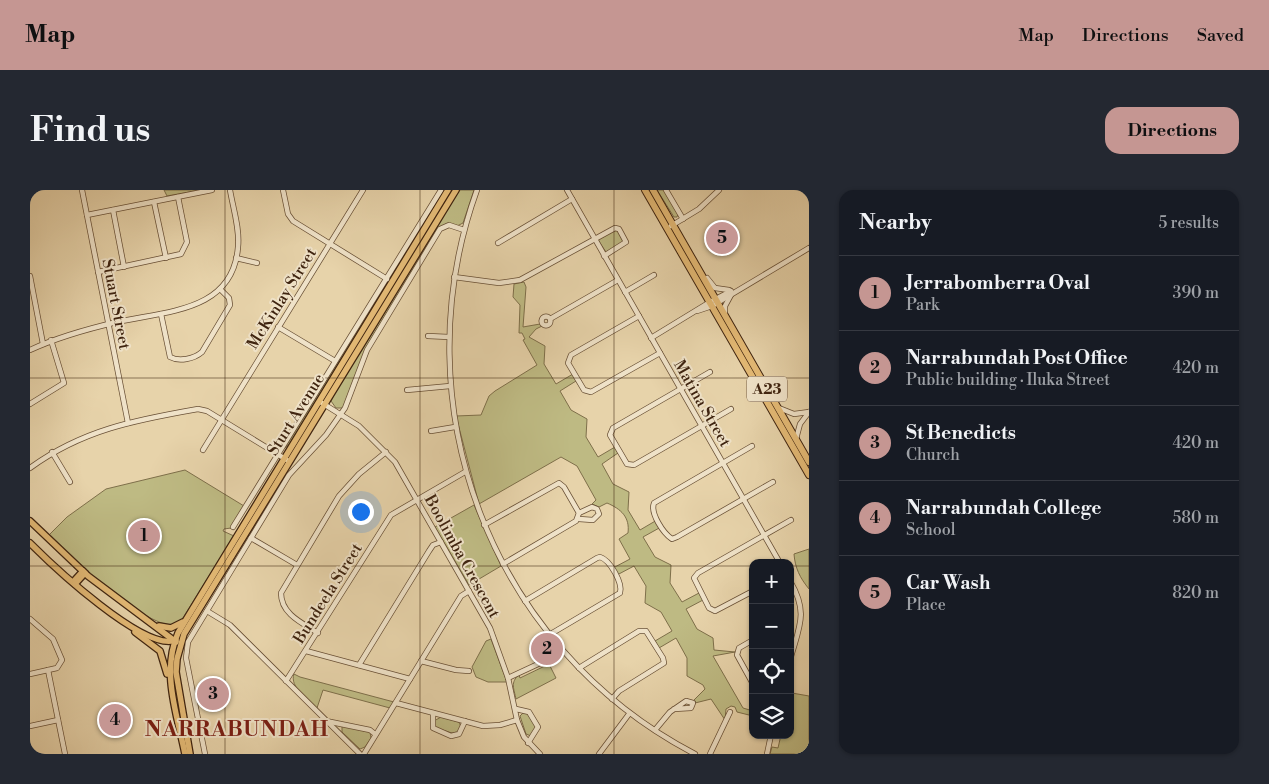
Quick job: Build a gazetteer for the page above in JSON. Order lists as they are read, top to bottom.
{
  "streets": {
    "highway": ["A23"],
    "main road": ["Sturt Avenue"],
    "street": [
      "McKinlay Street",
      "Stuart Street",
      "Matina Street",
      "Boolimba Crescent",
      "Bundeela Street"
    ]
  },
  "crossings": [
    ["Sturt Avenue", "Boolimba Crescent"],
    ["Boolimba Crescent", "Bundeela Street"]
  ],
  "districts": ["NARRABUNDAH"],
  "page": {
    "header": "Map",
    "nav": ["Map", "Directions", "Saved"],
    "buttons": "Directions",
    "title": "Find us",
    "heading": ["Nearby", "5 results"],
    "pins": [
      "5",
      "1",
      "2",
      "3",
      "4"
    ],
    "list": [
      {
        "mark": "1",
        "name": "Jerrabomberra Oval",
        "note": "Park",
        "value": "390 m"
      },
      {
        "mark": "2",
        "name": "Narrabundah Post Office",
        "note": "Public building · Iluka Street",
        "value": "420 m"
      },
      {
        "mark": "3",
        "name": "St Benedicts",
        "note": "Church",
        "value": "420 m"
      },
      {
        "mark": "4",
        "name": "Narrabundah College",
        "note": "School",
        "value": "580 m"
      },
      {
        "mark": "5",
        "name": "Car Wash",
        "note": "Place",
        "value": "820 m"
      }
    ],
    "map_buttons": ["+", "−"]
  }
}
